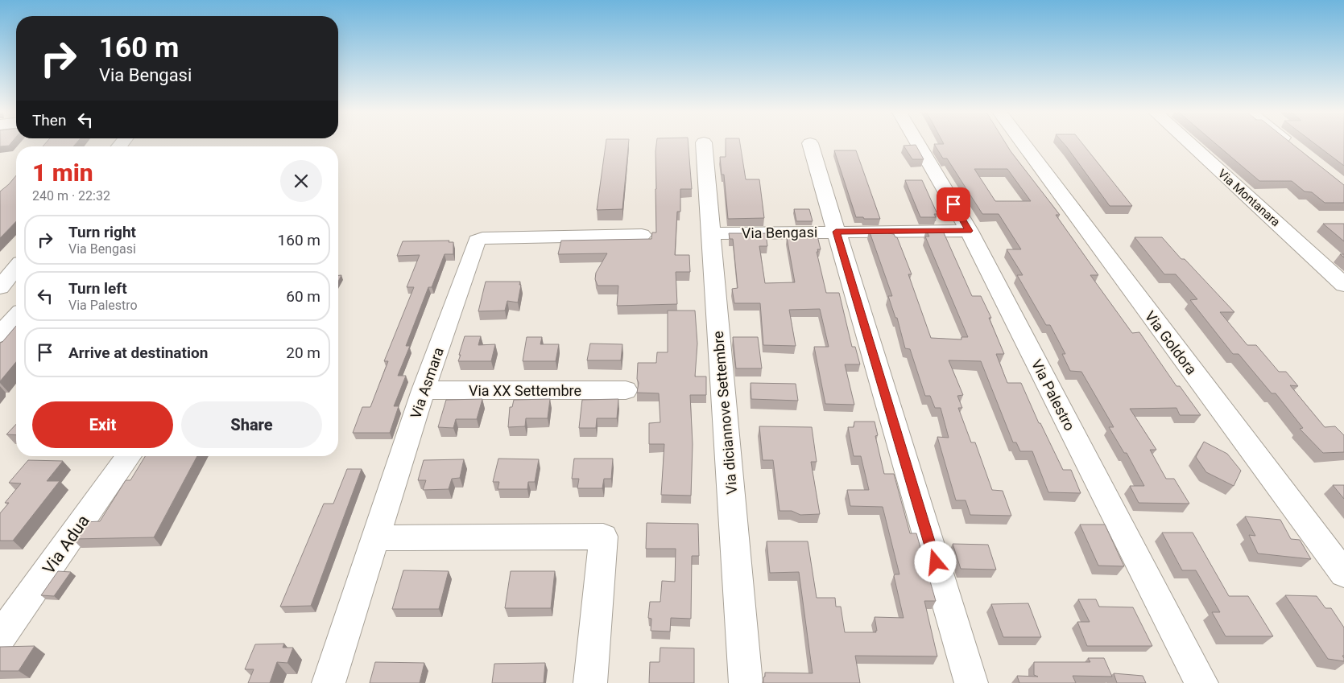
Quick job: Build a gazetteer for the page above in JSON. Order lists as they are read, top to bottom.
{
  "streets": {
    "street": [
      "Via Montanara",
      "Via Bengasi",
      "Via Goldora",
      "Via Asmara",
      "Via XX Settembre",
      "Via Palestro",
      "Via diciannove Settembre",
      "Via Adua"
    ]
  },
  "crossings": [
    ["Via Bengasi", "Via Palestro"],
    ["Via Bengasi", "Via diciannove Settembre"],
    ["Via Asmara", "Via XX Settembre"]
  ],
  "page": {
    "turn": ["160 m", "Via Bengasi"],
    "then": "Then",
    "heading": ["1 min", "240 m · 22:32"],
    "list": [
      {
        "name": "Turn right",
        "note": "Via Bengasi",
        "value": "160 m"
      },
      {
        "name": "Turn left",
        "note": "Via Palestro",
        "value": "60 m"
      },
      {
        "name": "Arrive at destination",
        "value": "20 m"
      }
    ],
    "buttons": ["Exit", "Share"]
  }
}
